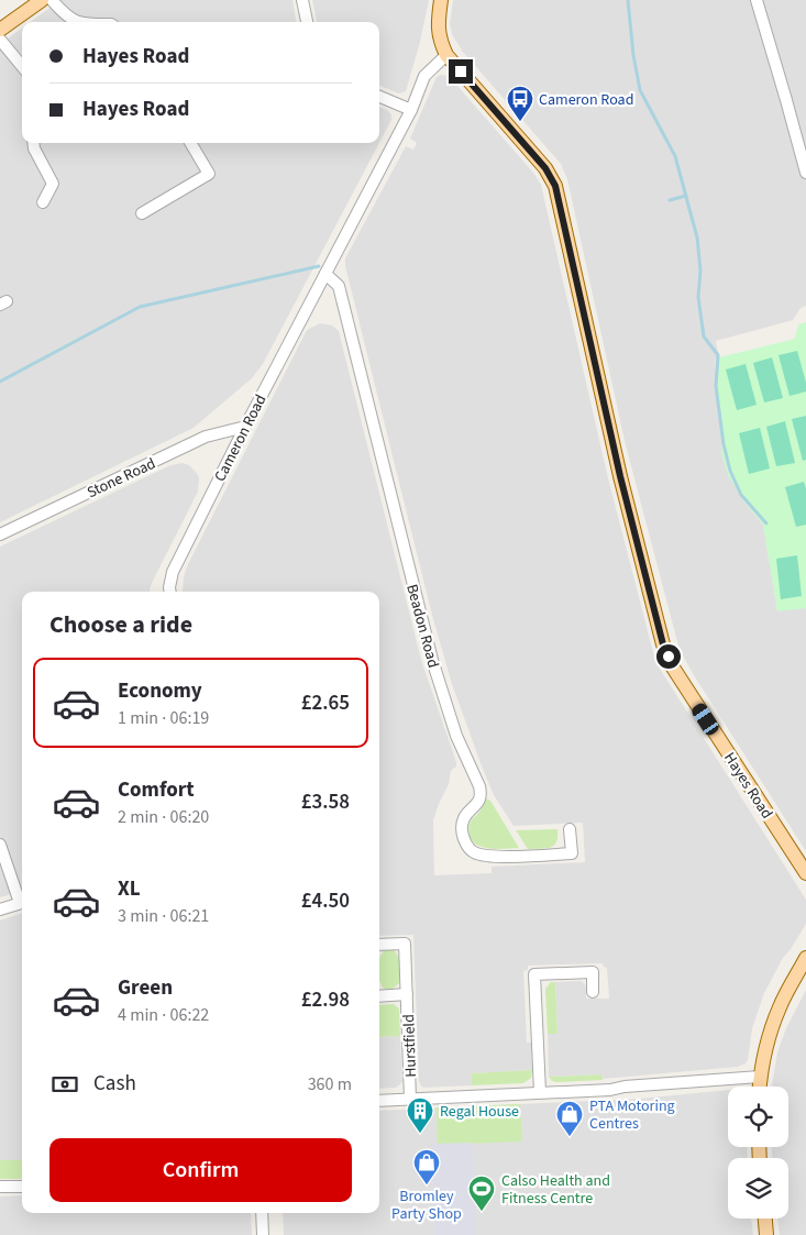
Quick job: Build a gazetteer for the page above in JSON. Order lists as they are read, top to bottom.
{
  "streets": {
    "main road": ["Hayes Road"],
    "street": [
      "Cameron Road",
      "Stone Road",
      "Beadon Road",
      "Hurstfield"
    ]
  },
  "crossings": [
    ["Cameron Road", "Stone Road"],
    ["Cameron Road", "Beadon Road"],
    ["Cameron Road", "Hayes Road"]
  ],
  "places": {
    "bus stop": ["Cameron Road"],
    "building": ["Regal House"],
    "shop": ["PTA Motoring Centres", "Bromley Party Shop"],
    "sports": ["Calso Health and Fitness Centre"]
  },
  "page": {
    "banner": ["Hayes Road", "Hayes Road"],
    "heading": "Choose a ride",
    "list": [
      {
        "name": "Economy",
        "note": "1 min · 06:19",
        "value": "£2.65"
      },
      {
        "name": "Comfort",
        "note": "2 min · 06:20",
        "value": "£3.58"
      },
      {
        "name": "XL",
        "note": "3 min · 06:21",
        "value": "£4.50"
      },
      {
        "name": "Green",
        "note": "4 min · 06:22",
        "value": "£2.98"
      }
    ],
    "pay": ["Cash", "360 m"],
    "buttons": "Confirm"
  }
}
